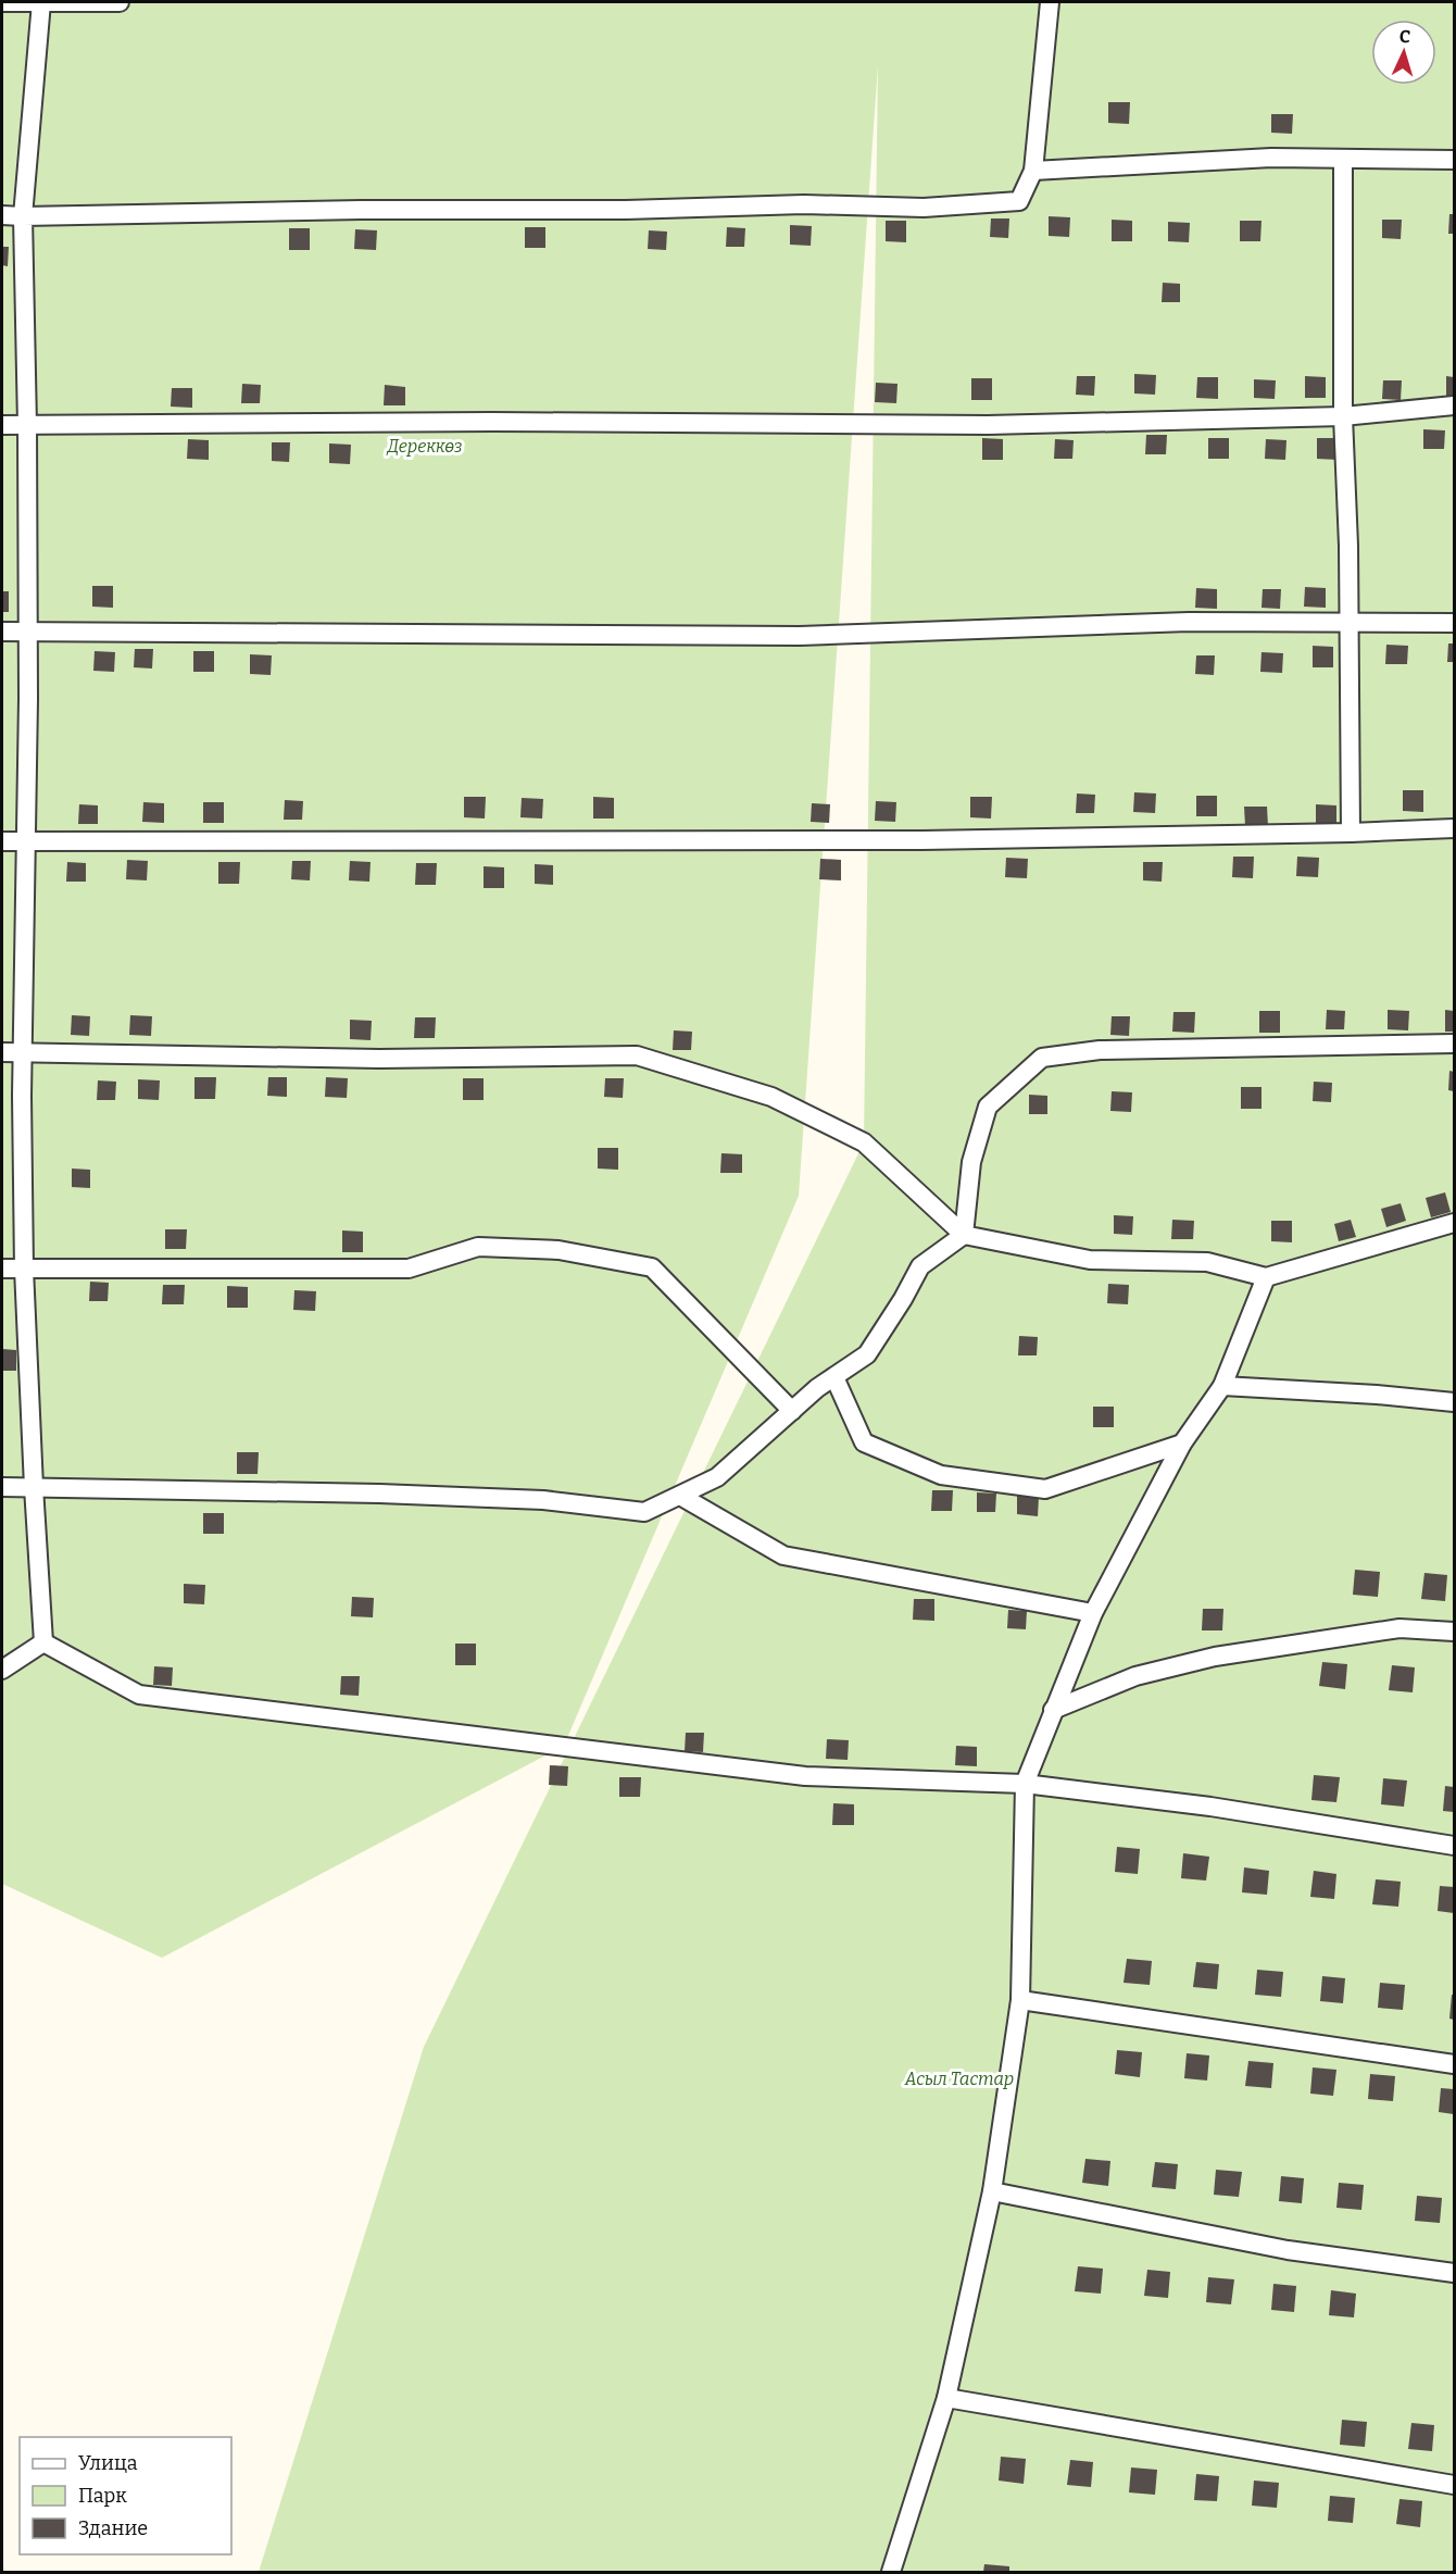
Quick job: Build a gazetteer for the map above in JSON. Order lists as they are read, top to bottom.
{
  "parks": ["Дереккөз", "Асыл Тастар"],
  "legend": ["Улица", "Парк", "Здание"],
  "north": "top"
}
